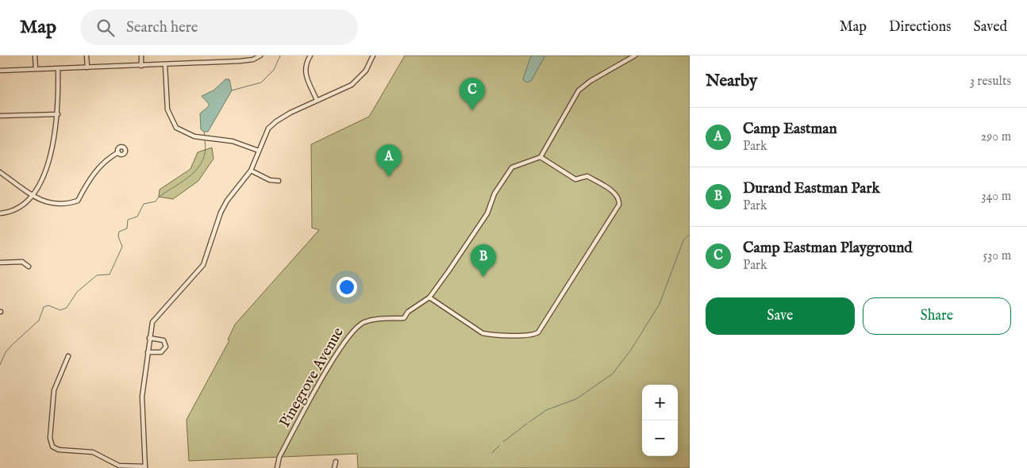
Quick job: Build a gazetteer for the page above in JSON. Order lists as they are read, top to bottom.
{
  "streets": {
    "street": ["Pinegrove Avenue"]
  },
  "page": {
    "header": "Map",
    "search": "Search here",
    "nav": ["Map", "Directions", "Saved"],
    "heading": ["Nearby", "3 results"],
    "pins": ["C", "A", "B"],
    "list": [
      {
        "mark": "A",
        "name": "Camp Eastman",
        "note": "Park",
        "value": "290 m"
      },
      {
        "mark": "B",
        "name": "Durand Eastman Park",
        "note": "Park",
        "value": "340 m"
      },
      {
        "mark": "C",
        "name": "Camp Eastman Playground",
        "note": "Park",
        "value": "530 m"
      }
    ],
    "buttons": ["Save", "Share"],
    "map_buttons": ["+", "−"]
  }
}
